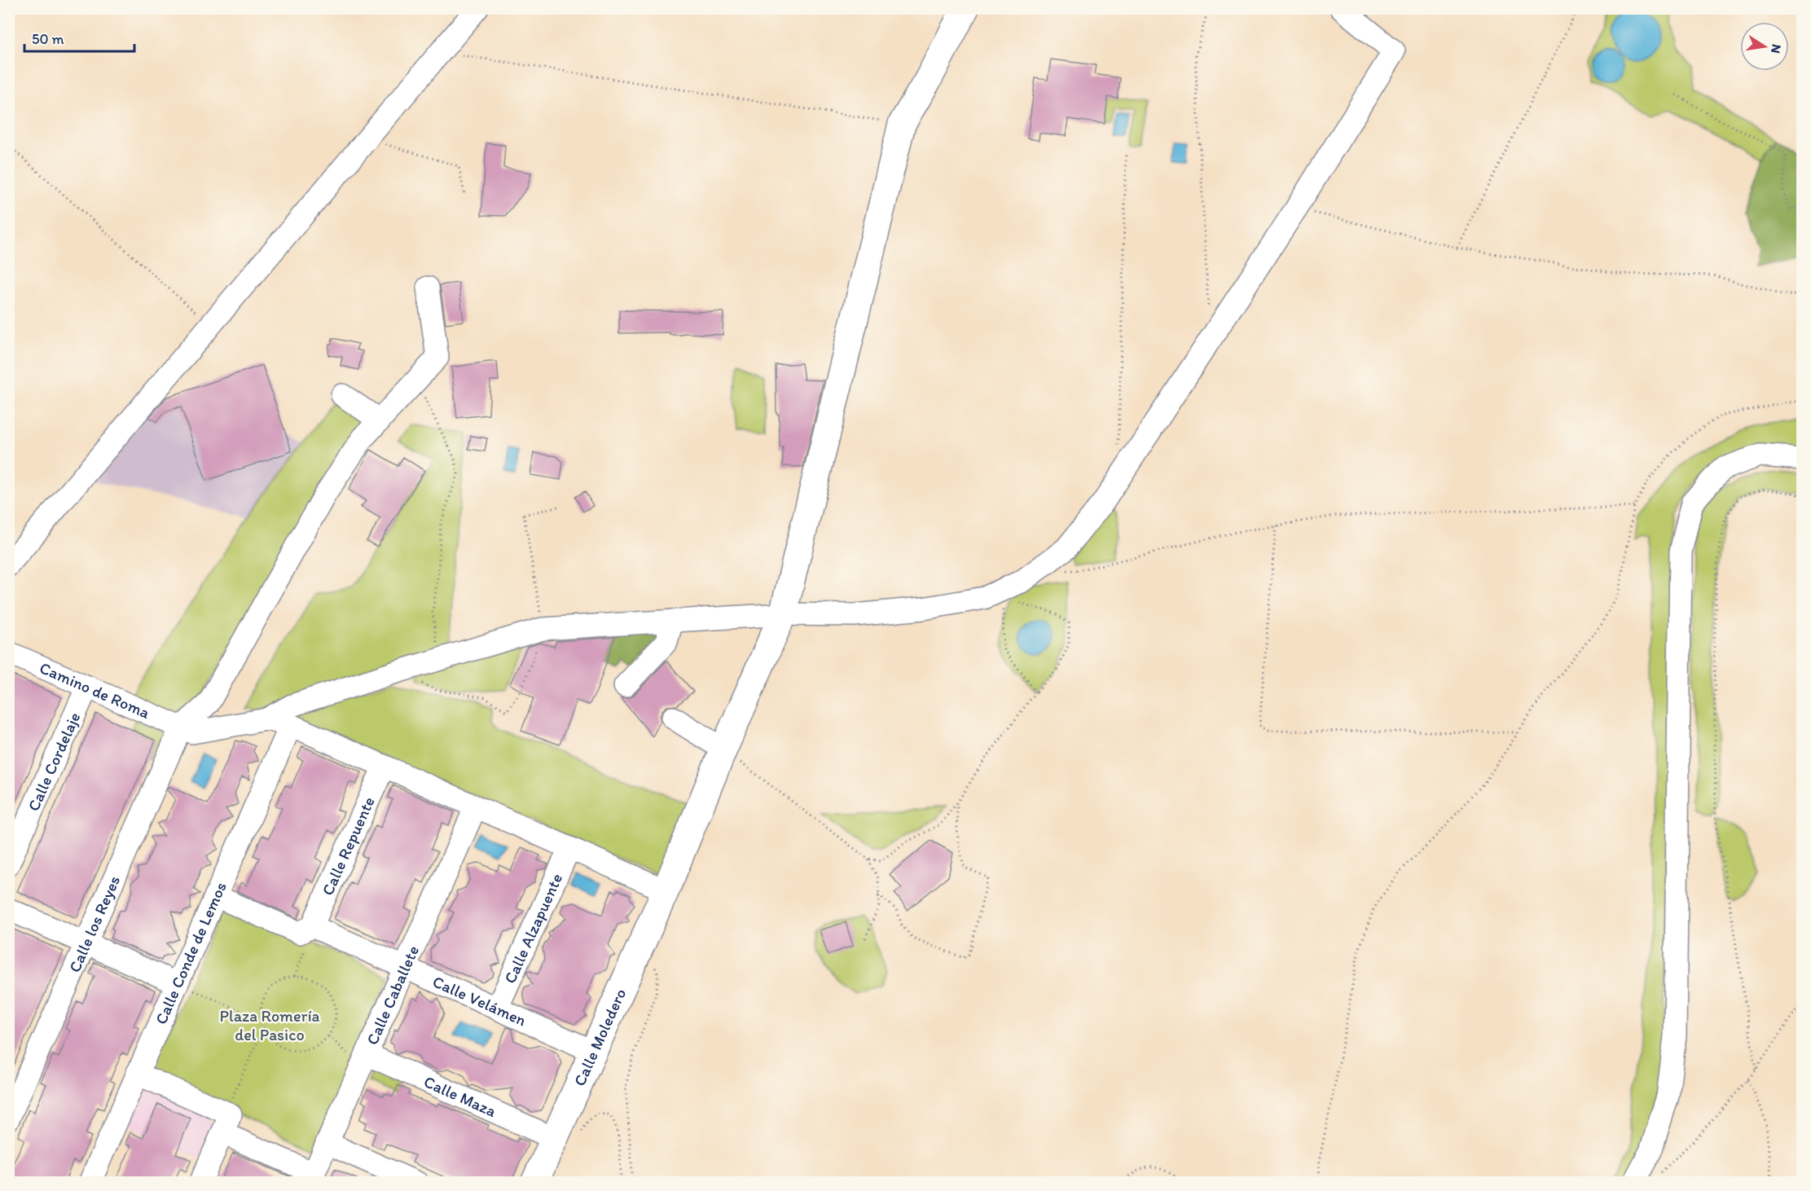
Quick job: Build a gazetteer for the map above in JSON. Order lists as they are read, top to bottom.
{
  "streets": {
    "main road": ["Calle Moledero"],
    "street": [
      "Camino de Roma",
      "Calle Cordelaje",
      "Calle Repuente",
      "Calle los Reyes",
      "Calle Alzapuente",
      "Calle Conde de Lemos",
      "Calle Caballete",
      "Calle Velámen",
      "Calle Maza"
    ]
  },
  "crossings": [
    ["Camino de Roma", "Calle Cordelaje"],
    ["Camino de Roma", "Calle los Reyes"],
    ["Calle Repuente", "Calle Velámen"],
    ["Calle Alzapuente", "Calle Velámen"],
    ["Calle Caballete", "Calle Velámen"],
    ["Calle Caballete", "Calle Maza"],
    ["Calle Velámen", "Calle Moledero"],
    ["Calle Moledero", "Calle Maza"]
  ],
  "parks": ["Plaza Romería del Pasico"],
  "scale_bar": "50 m",
  "north": "right"
}
